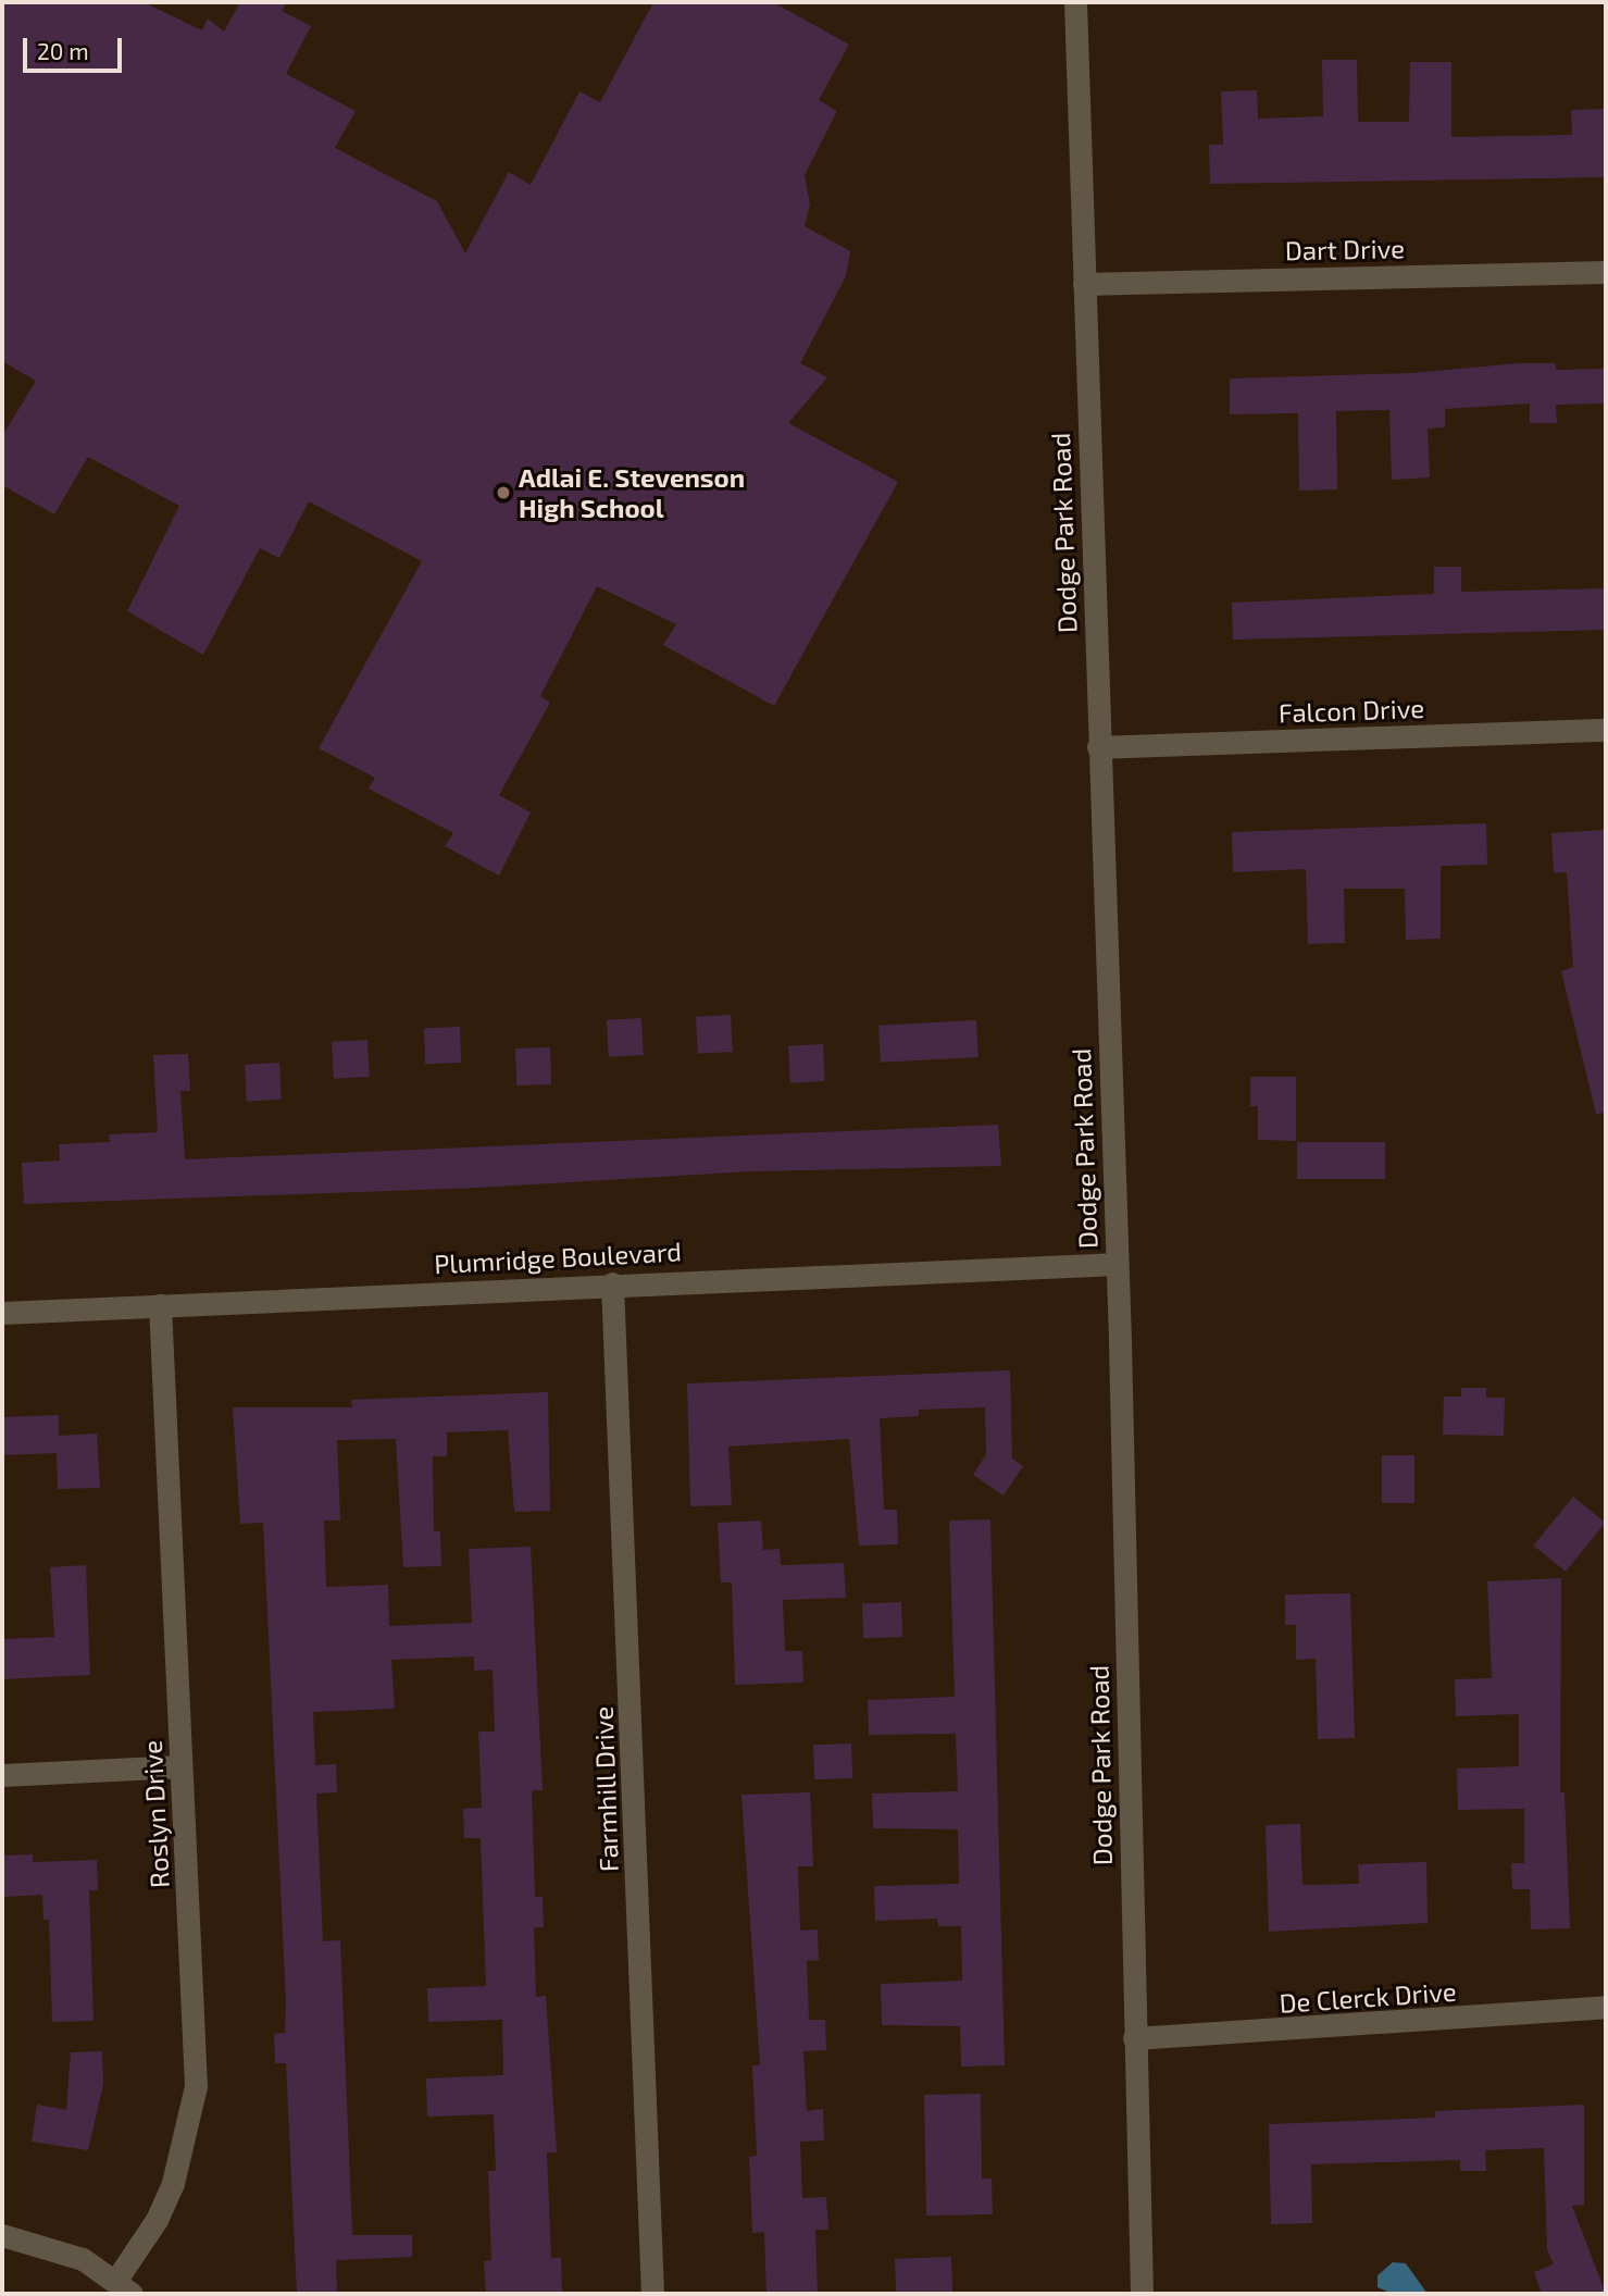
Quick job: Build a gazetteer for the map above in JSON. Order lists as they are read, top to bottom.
{
  "streets": {
    "street": [
      "Dart Drive",
      "Dodge Park Road",
      "Falcon Drive",
      "Plumridge Boulevard",
      "Farmhill Drive",
      "Roslyn Drive",
      "De Clerck Drive"
    ]
  },
  "crossings": [
    ["Dart Drive", "Dodge Park Road"],
    ["Dodge Park Road", "Falcon Drive"],
    ["Dodge Park Road", "Plumridge Boulevard"],
    ["Dodge Park Road", "De Clerck Drive"],
    ["Plumridge Boulevard", "Farmhill Drive"],
    ["Plumridge Boulevard", "Roslyn Drive"]
  ],
  "places": ["Adlai E. Stevenson High School"],
  "scale_bar": "20 m"
}
